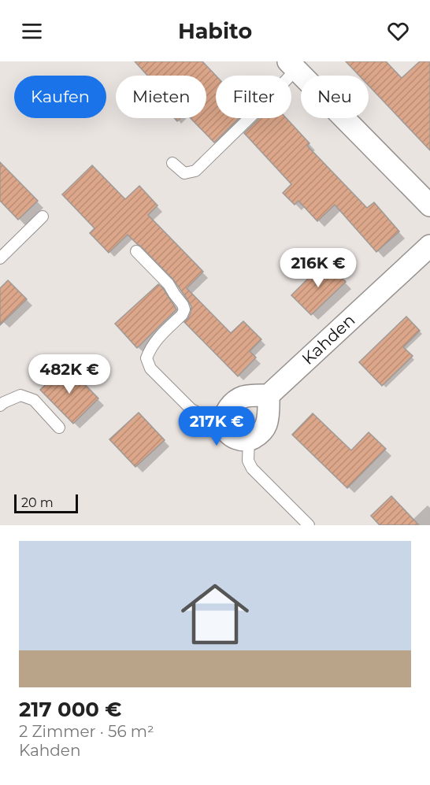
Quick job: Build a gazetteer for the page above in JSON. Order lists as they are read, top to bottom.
{
  "streets": {
    "street": ["Kahden"]
  },
  "scale_bar": "20 m",
  "page": {
    "header": "Habito",
    "chip": [
      "Kaufen",
      "Mieten",
      "Filter",
      "Neu"
    ],
    "price": ["216K €", "482K €", "217K €"],
    "scale": "20 m",
    "list": [
      {
        "name": "217 000 €",
        "note": "2 Zimmer · 56 m² · Kahden"
      }
    ]
  }
}
